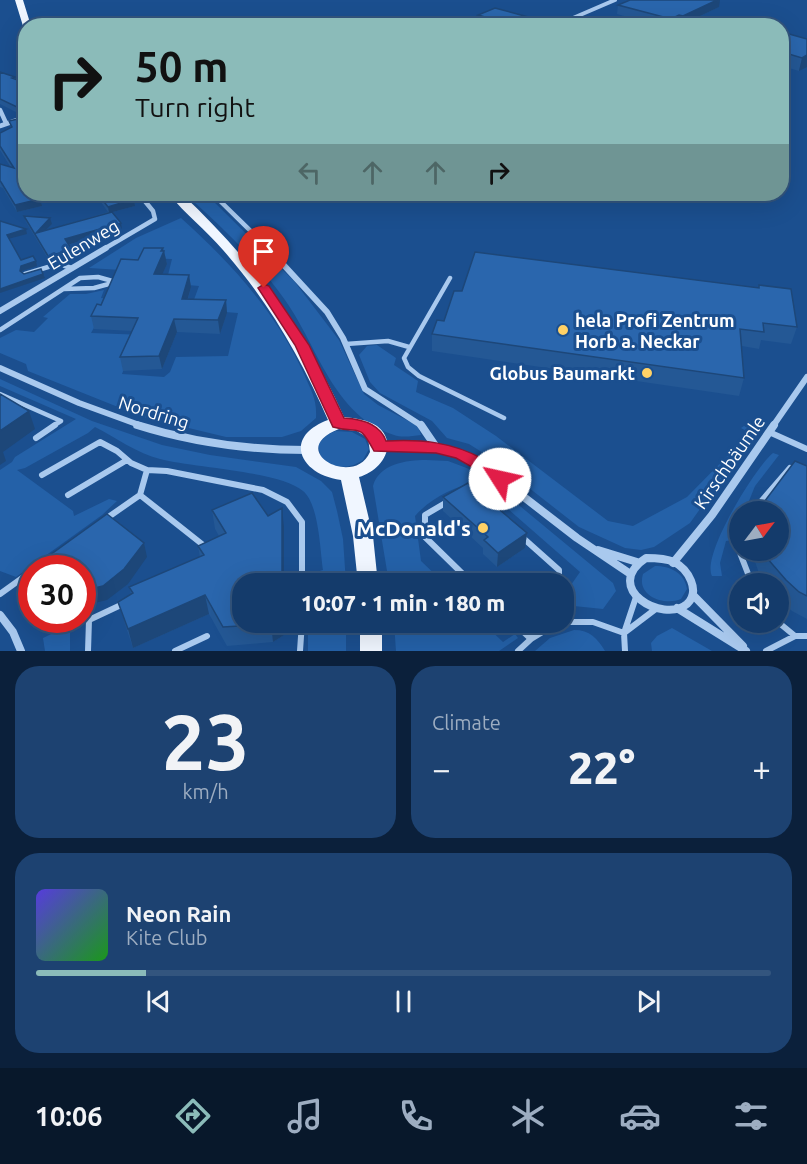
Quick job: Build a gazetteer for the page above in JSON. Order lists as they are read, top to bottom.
{
  "streets": {
    "street": ["Eulenweg", "Nordring", "Kirschbäumle"]
  },
  "places": ["hela Profi Zentrum Horb a. Neckar", "Globus Baumarkt", "McDonald's"],
  "north": "top right",
  "page": {
    "turn": ["50 m", "Turn right"],
    "limit": "30",
    "trip": "10:07 · 1 min · 180 m",
    "tile": [
      ["23", "km/h"],
      "Climate"
    ],
    "heat": ["−", "22°", "+"],
    "song": ["Neon Rain", "Kite Club"],
    "tabs": "10:06"
  }
}
